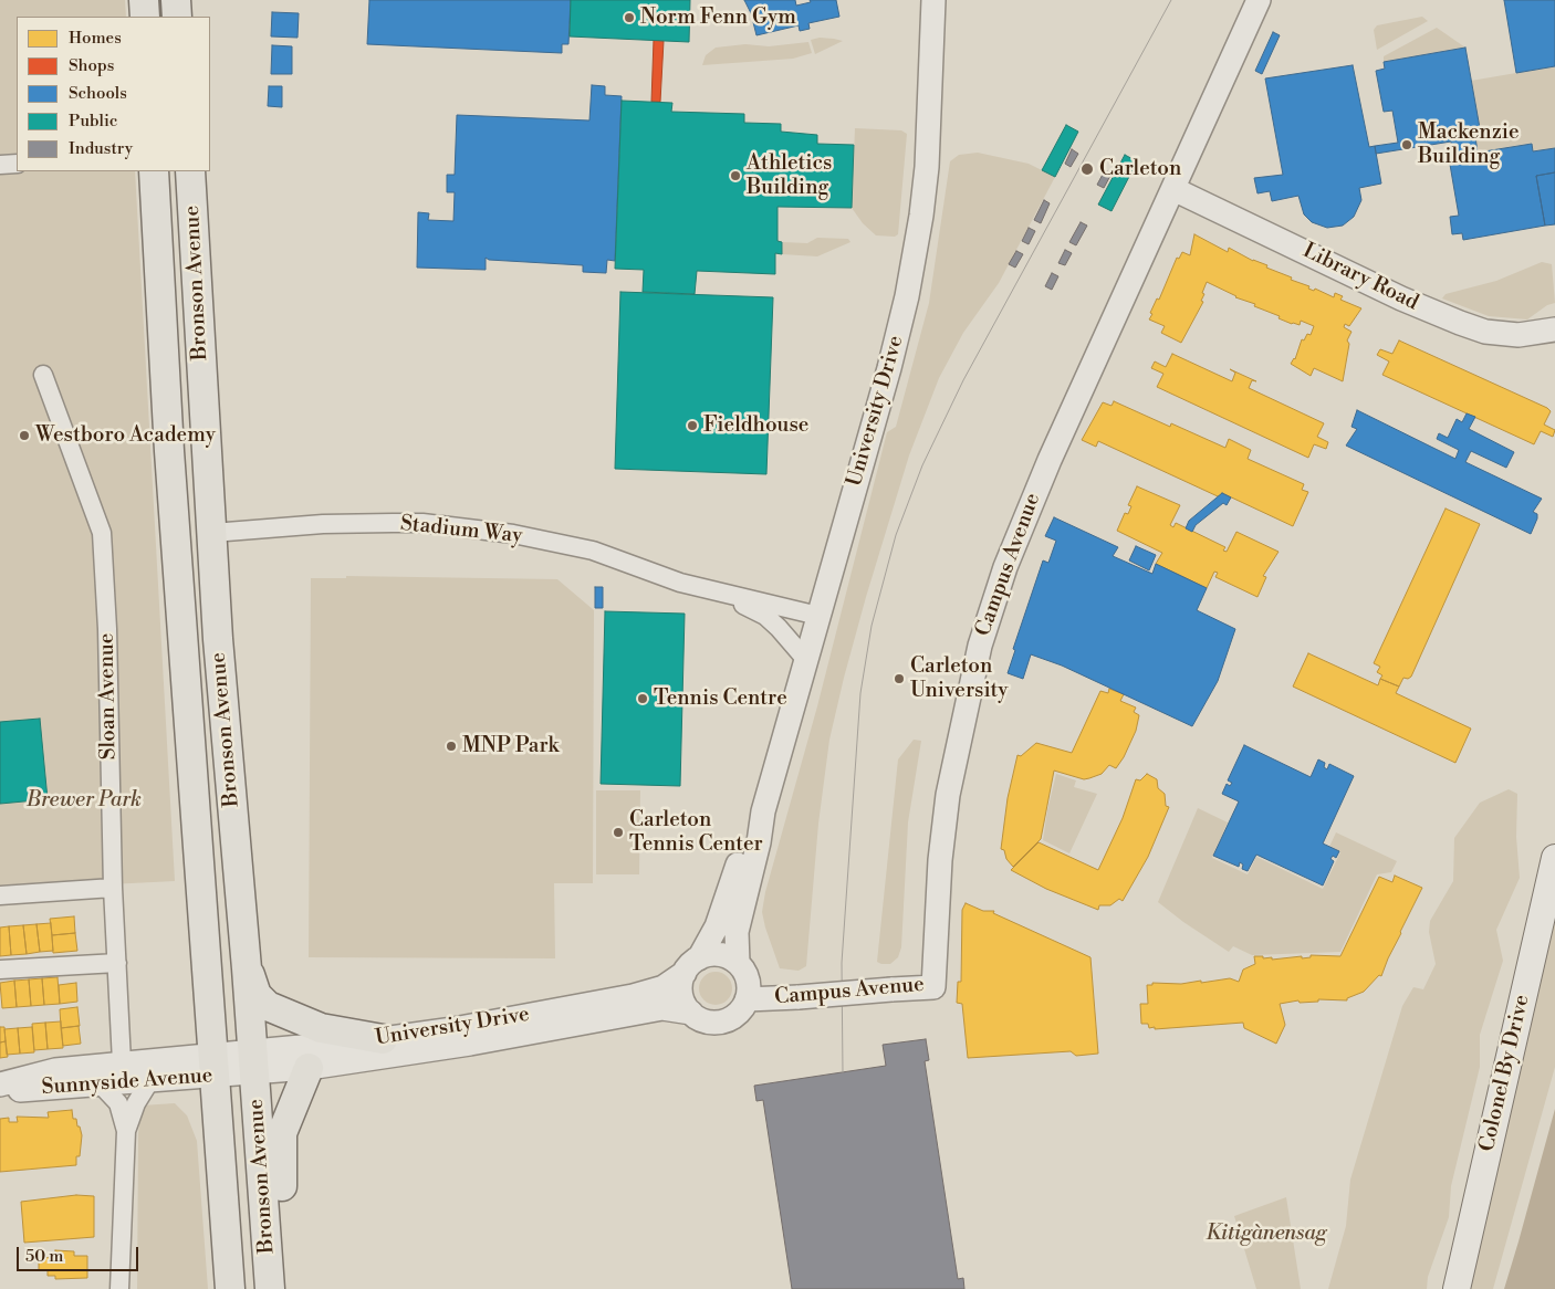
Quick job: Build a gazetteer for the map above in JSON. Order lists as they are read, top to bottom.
{
  "streets": {
    "main road": ["Bronson Avenue", "Colonel By Drive"],
    "street": [
      "Library Road",
      "University Drive",
      "Stadium Way",
      "Campus Avenue",
      "Sloan Avenue",
      "Sunnyside Avenue"
    ]
  },
  "crossings": [
    ["Library Road", "Campus Avenue"],
    ["Bronson Avenue", "University Drive"],
    ["Bronson Avenue", "Stadium Way"],
    ["Bronson Avenue", "Sunnyside Avenue"],
    ["University Drive", "Stadium Way"],
    ["University Drive", "Campus Avenue"],
    ["University Drive", "Sunnyside Avenue"],
    ["Sloan Avenue", "Sunnyside Avenue"]
  ],
  "parks": ["Brewer Park", "Kitigànensag"],
  "places": [
    "Norm Fenn Gym",
    "Mackenzie Building",
    "Carleton",
    "Athletics Building",
    "Fieldhouse",
    "Westboro Academy",
    "Carleton University",
    "Tennis Centre",
    "MNP Park",
    "Carleton Tennis Center"
  ],
  "legend": [
    "Homes",
    "Shops",
    "Schools",
    "Public",
    "Industry"
  ],
  "scale_bar": "50 m"
}
